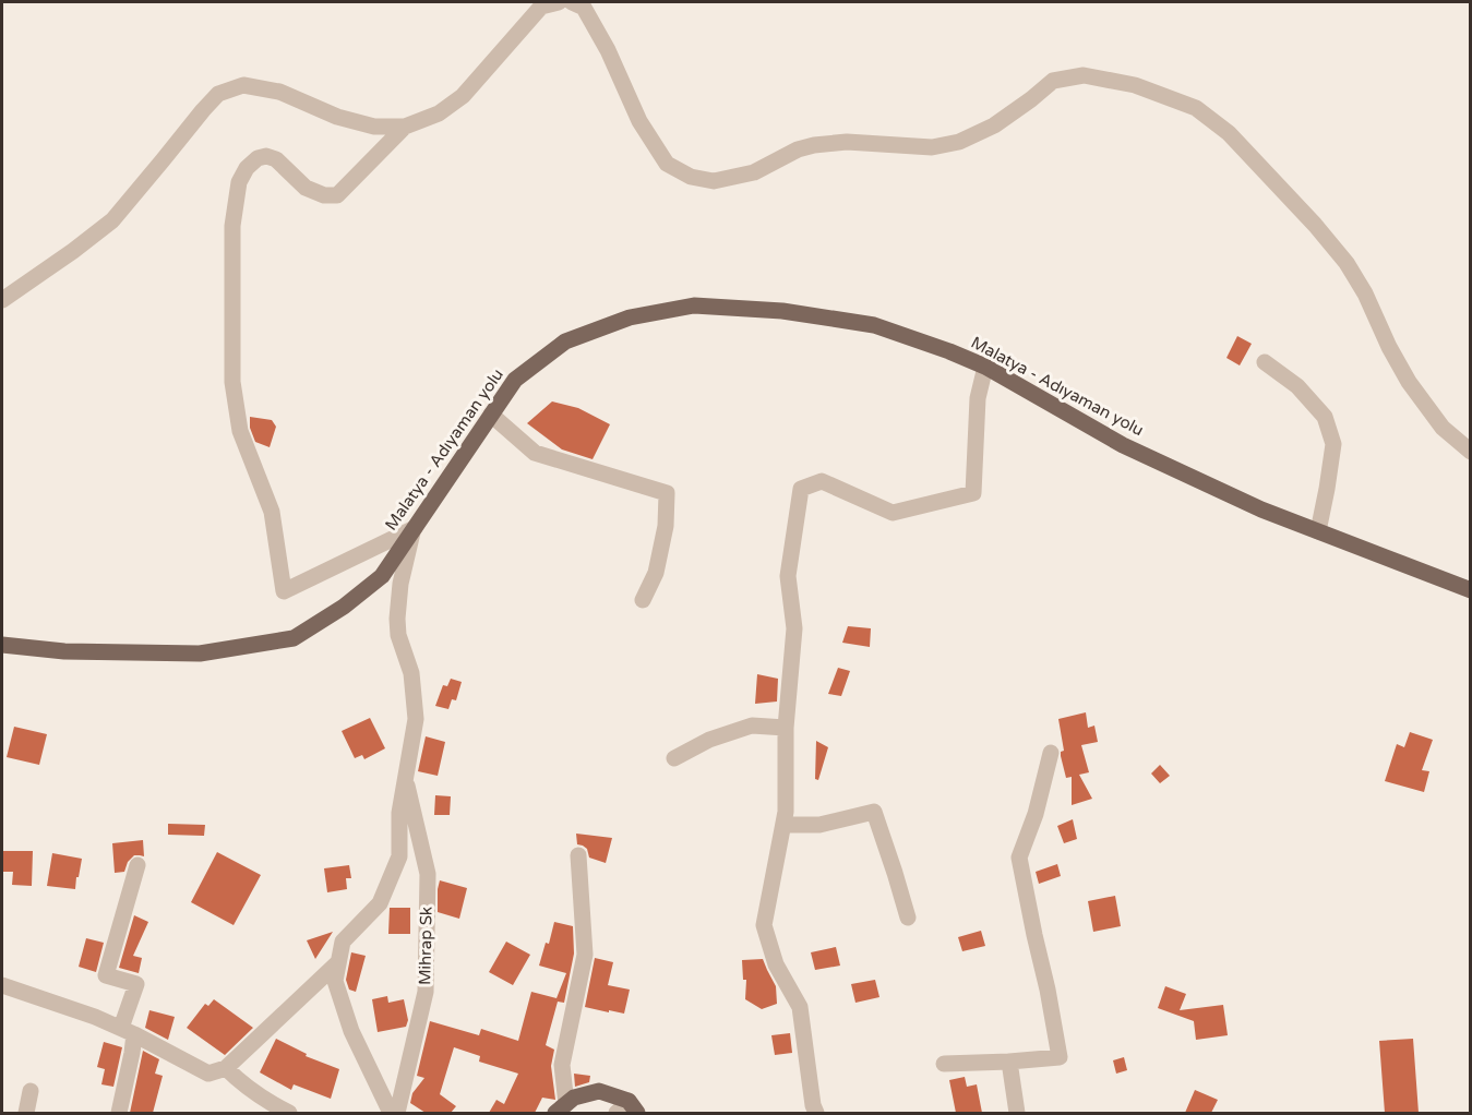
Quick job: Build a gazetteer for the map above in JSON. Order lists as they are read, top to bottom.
{
  "streets": {
    "main road": ["Malatya - Adıyaman yolu"],
    "street": ["Mihrap Sk"]
  }
}
